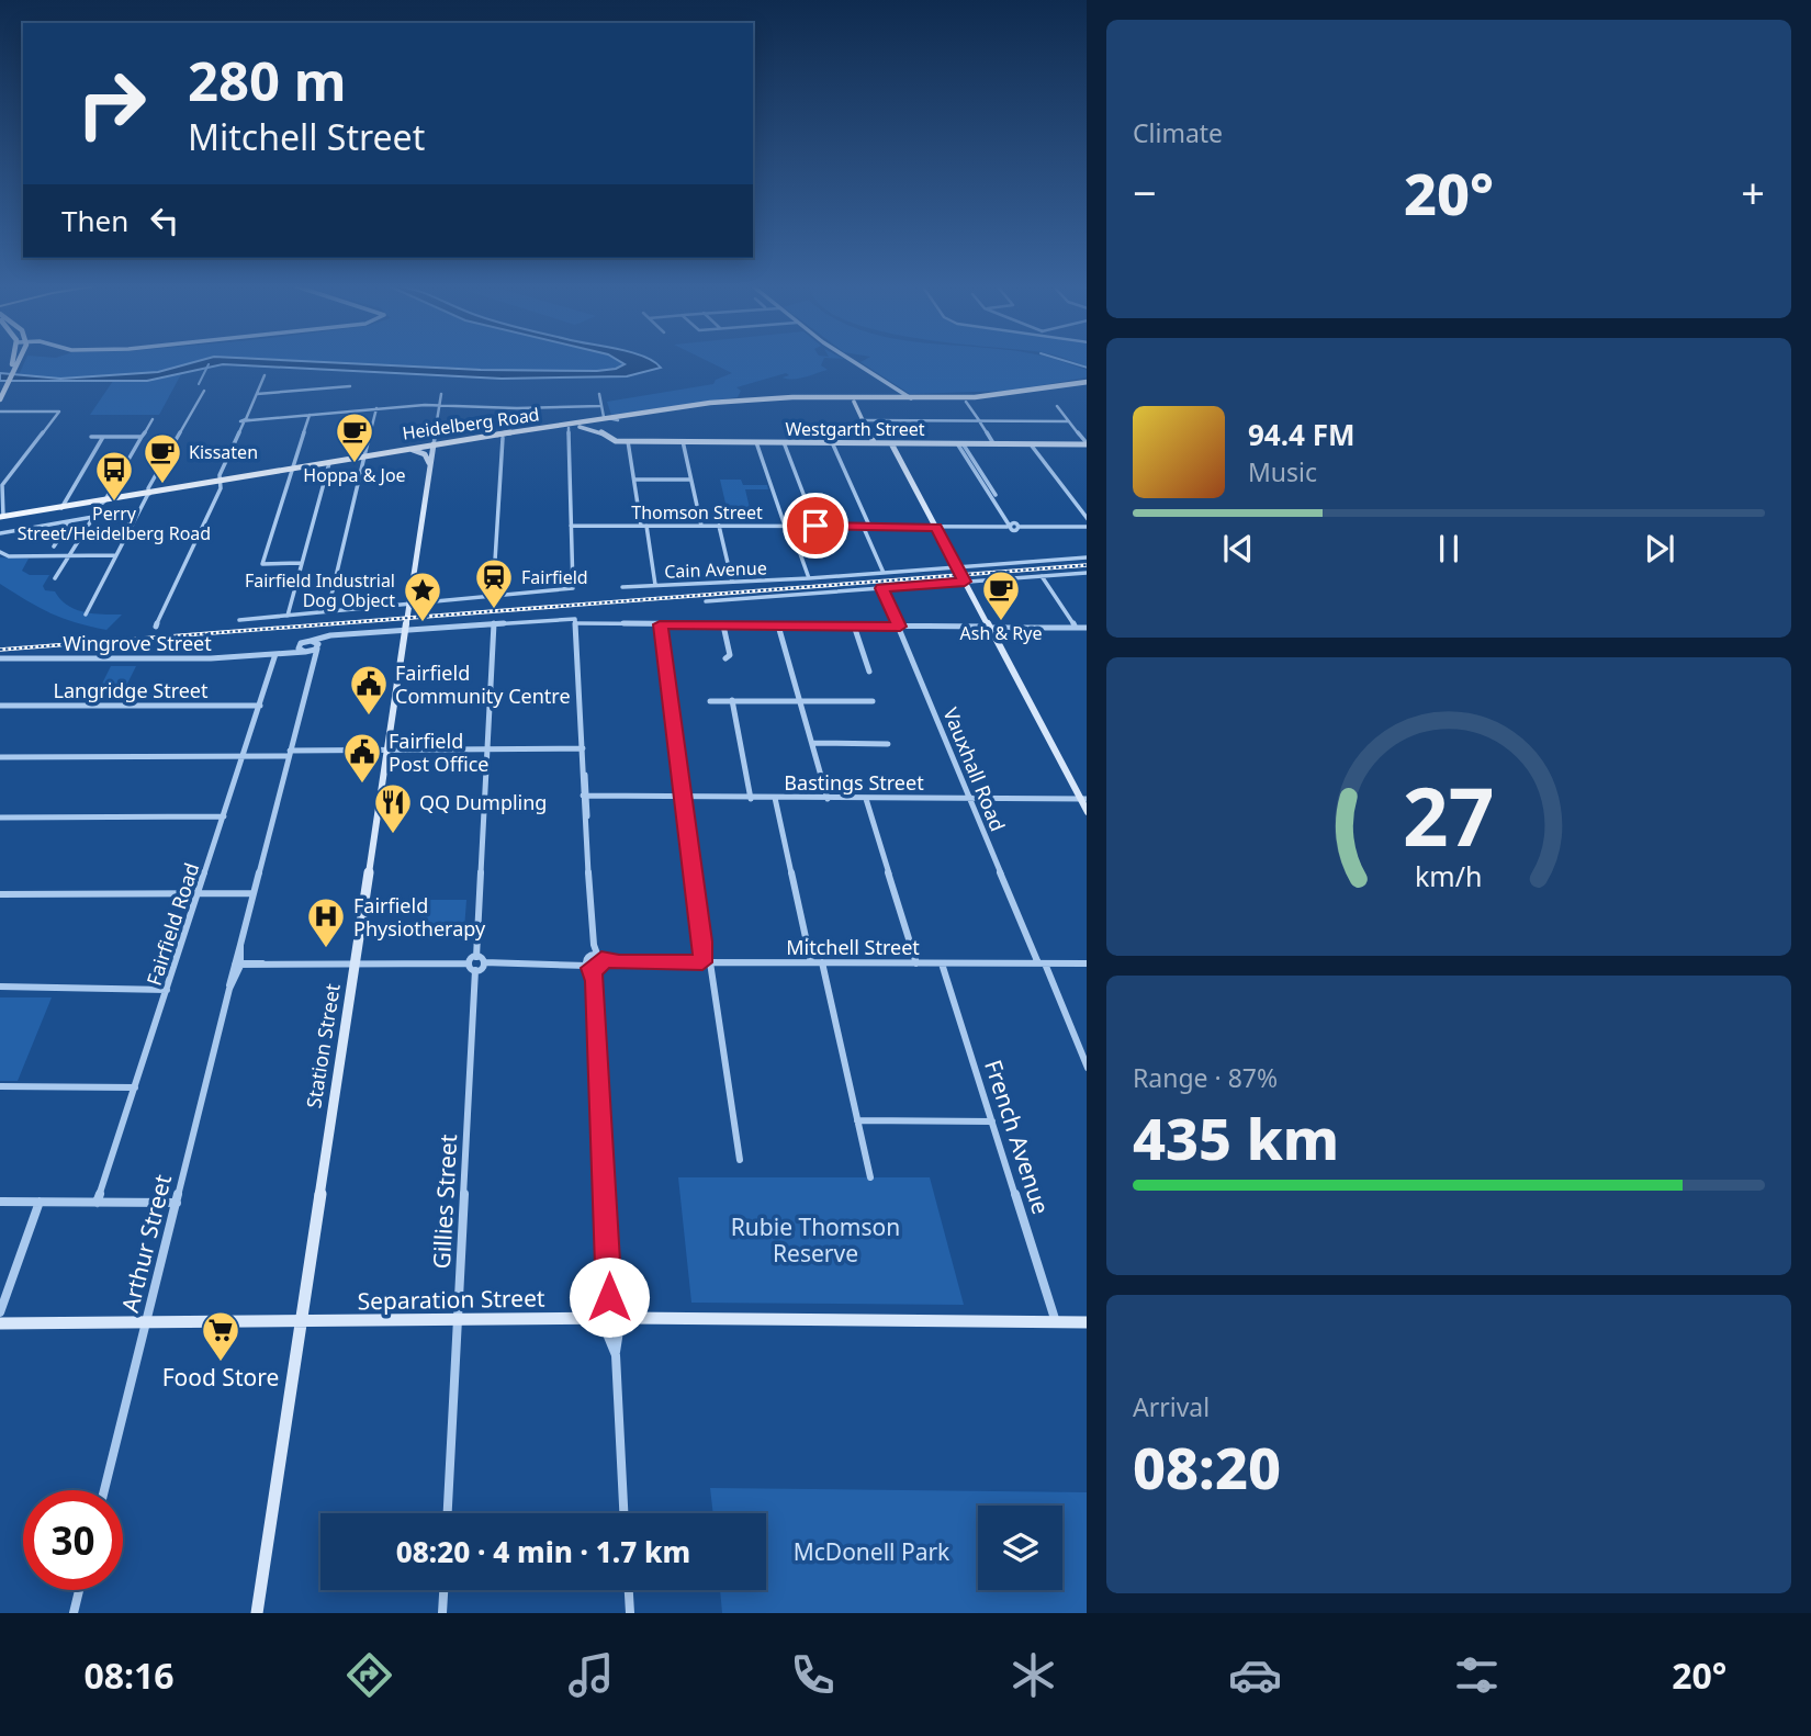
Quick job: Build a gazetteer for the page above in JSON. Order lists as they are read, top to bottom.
{
  "streets": {
    "main road": [
      "Heidelberg Road",
      "Westgarth Street",
      "Station Street",
      "Separation Street"
    ],
    "street": [
      "Thomson Street",
      "Cain Avenue",
      "Wingrove Street",
      "Langridge Street",
      "Vauxhall Road",
      "Bastings Street",
      "Fairfield Road",
      "Mitchell Street",
      "French Avenue",
      "Gillies Street",
      "Arthur Street"
    ]
  },
  "crossings": [
    ["Heidelberg Road", "Westgarth Street"],
    ["Heidelberg Road", "Station Street"],
    ["Wingrove Street", "Fairfield Road"],
    ["Wingrove Street", "Arthur Street"],
    ["Langridge Street", "Fairfield Road"],
    ["Vauxhall Road", "Bastings Street"],
    ["Vauxhall Road", "Mitchell Street"],
    ["Mitchell Street", "French Avenue"],
    ["Station Street", "Separation Street"],
    ["French Avenue", "Separation Street"],
    ["Gillies Street", "Separation Street"],
    ["Arthur Street", "Separation Street"]
  ],
  "parks": ["Rubie Thomson Reserve", "McDonell Park"],
  "places": {
    "cafe": ["Hoppa & Joe", "Kissaten", "Ash & Rye"],
    "bus stop": ["Perry Street/Heidelberg Road"],
    "station": ["Fairfield"],
    "place": ["Fairfield Industrial Dog Object"],
    "public building": ["Fairfield Community Centre", "Fairfield Post Office"],
    "restaurant": ["QQ Dumpling"],
    "hospital": ["Fairfield Physiotherapy"],
    "supermarket": ["Food Store"]
  },
  "page": {
    "tile": [
      "Climate",
      ["Range · 87%", "435 km"],
      ["Arrival", "08:20"]
    ],
    "turn": ["280 m", "Mitchell Street"],
    "heat": ["−", "20°", "+"],
    "then": "Then",
    "song": ["94.4 FM", "Music"],
    "limit": "30",
    "trip": "08:20 · 4 min · 1.7 km",
    "tabs": ["08:16", "20°"],
    "gauge": ["27", "km/h"]
  }
}
